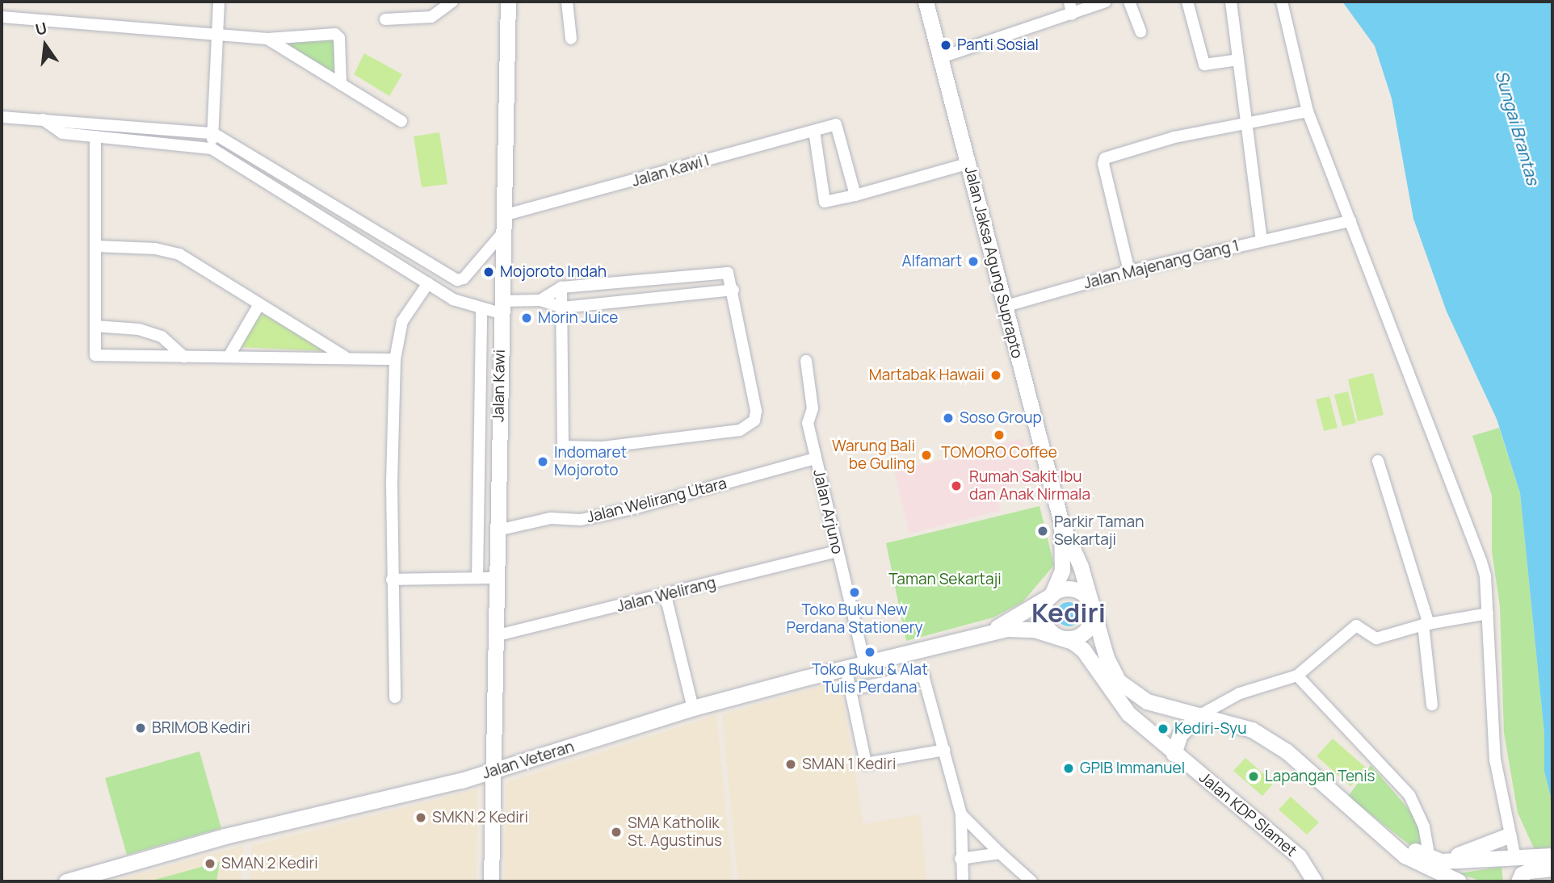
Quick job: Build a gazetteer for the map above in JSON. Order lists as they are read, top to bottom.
{
  "streets": {
    "main road": [
      "Jalan Jaksa Agung Suprapto",
      "Jalan Kawi",
      "Jalan Veteran",
      "Jalan KDP Slamet"
    ],
    "street": [
      "Jalan Kawi I",
      "Jalan Majenang Gang 1",
      "Jalan Welirang Utara",
      "Jalan Arjuno",
      "Jalan Welirang"
    ]
  },
  "crossings": [
    ["Jalan Kawi I", "Jalan Kawi"],
    ["Jalan Jaksa Agung Suprapto", "Jalan Majenang Gang 1"],
    ["Jalan Kawi", "Jalan Welirang Utara"],
    ["Jalan Kawi", "Jalan Welirang"],
    ["Jalan Kawi", "Jalan Veteran"],
    ["Jalan Welirang Utara", "Jalan Arjuno"],
    ["Jalan Arjuno", "Jalan Welirang"],
    ["Jalan Arjuno", "Jalan Veteran"]
  ],
  "districts": ["Kediri"],
  "water": ["Sungai Brantas"],
  "parks": ["Taman Sekartaji"],
  "places": [
    "Panti Sosial",
    "Alfamart",
    "Mojoroto Indah",
    "Morin Juice",
    "Martabak Hawaii",
    "Soso Group",
    "TOMORO Coffee",
    "Warung Bali be Guling",
    "Indomaret Mojoroto",
    "Rumah Sakit Ibu dan Anak Nirmala",
    "Parkir Taman Sekartaji",
    "Toko Buku New Perdana Stationery",
    "Toko Buku & Alat Tulis Perdana",
    "BRIMOB Kediri",
    "Kediri-Syu",
    "SMAN 1 Kediri",
    "GPIB Immanuel",
    "Lapangan Tenis",
    "SMKN 2 Kediri",
    "SMA Katholik St. Agustinus",
    "SMAN 2 Kediri"
  ],
  "north": "top"
}
